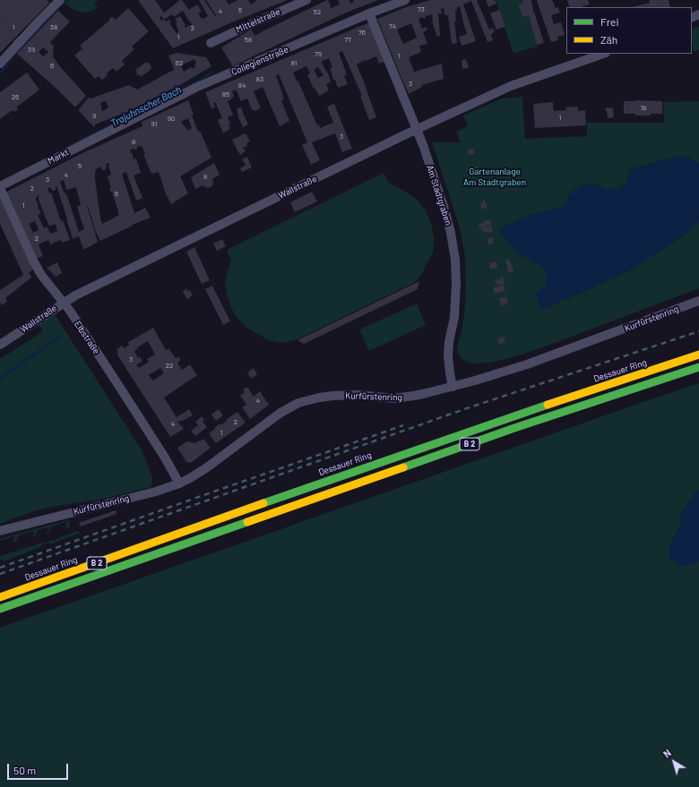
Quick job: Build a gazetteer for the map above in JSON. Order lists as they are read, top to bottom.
{
  "streets": {
    "main road": ["Dessauer Ring", "B 2"],
    "street": [
      "Mittelstraße",
      "Collegienstraße",
      "Markt",
      "Wallstraße",
      "Am Stadtgraben",
      "Kurfürstenring",
      "Elbstraße"
    ]
  },
  "crossings": [
    ["Collegienstraße", "Markt"],
    ["Collegienstraße", "Am Stadtgraben"],
    ["Markt", "Elbstraße"],
    ["Wallstraße", "Am Stadtgraben"],
    ["Wallstraße", "Elbstraße"],
    ["Am Stadtgraben", "Kurfürstenring"],
    ["Kurfürstenring", "Elbstraße"]
  ],
  "water": ["Trajuhnscher Bach"],
  "parks": ["Gartenanlage Am Stadtgraben"],
  "house_numbers": [
    "73",
    "5",
    "4",
    "52",
    "74",
    "1",
    "38",
    "2",
    "76",
    "1",
    "58",
    "77",
    "39",
    "79",
    "1",
    "62",
    "81",
    "6",
    "83",
    "3",
    "84",
    "85",
    "26",
    "1b",
    "9",
    "1",
    "90",
    "91",
    "3",
    "8",
    "5",
    "4",
    "8",
    "3",
    "2",
    "6",
    "1",
    "2",
    "3",
    "22",
    "4",
    "2",
    "4",
    "1"
  ],
  "legend": ["Frei", "Zäh"],
  "scale_bar": "50 m",
  "north": "top left"
}
